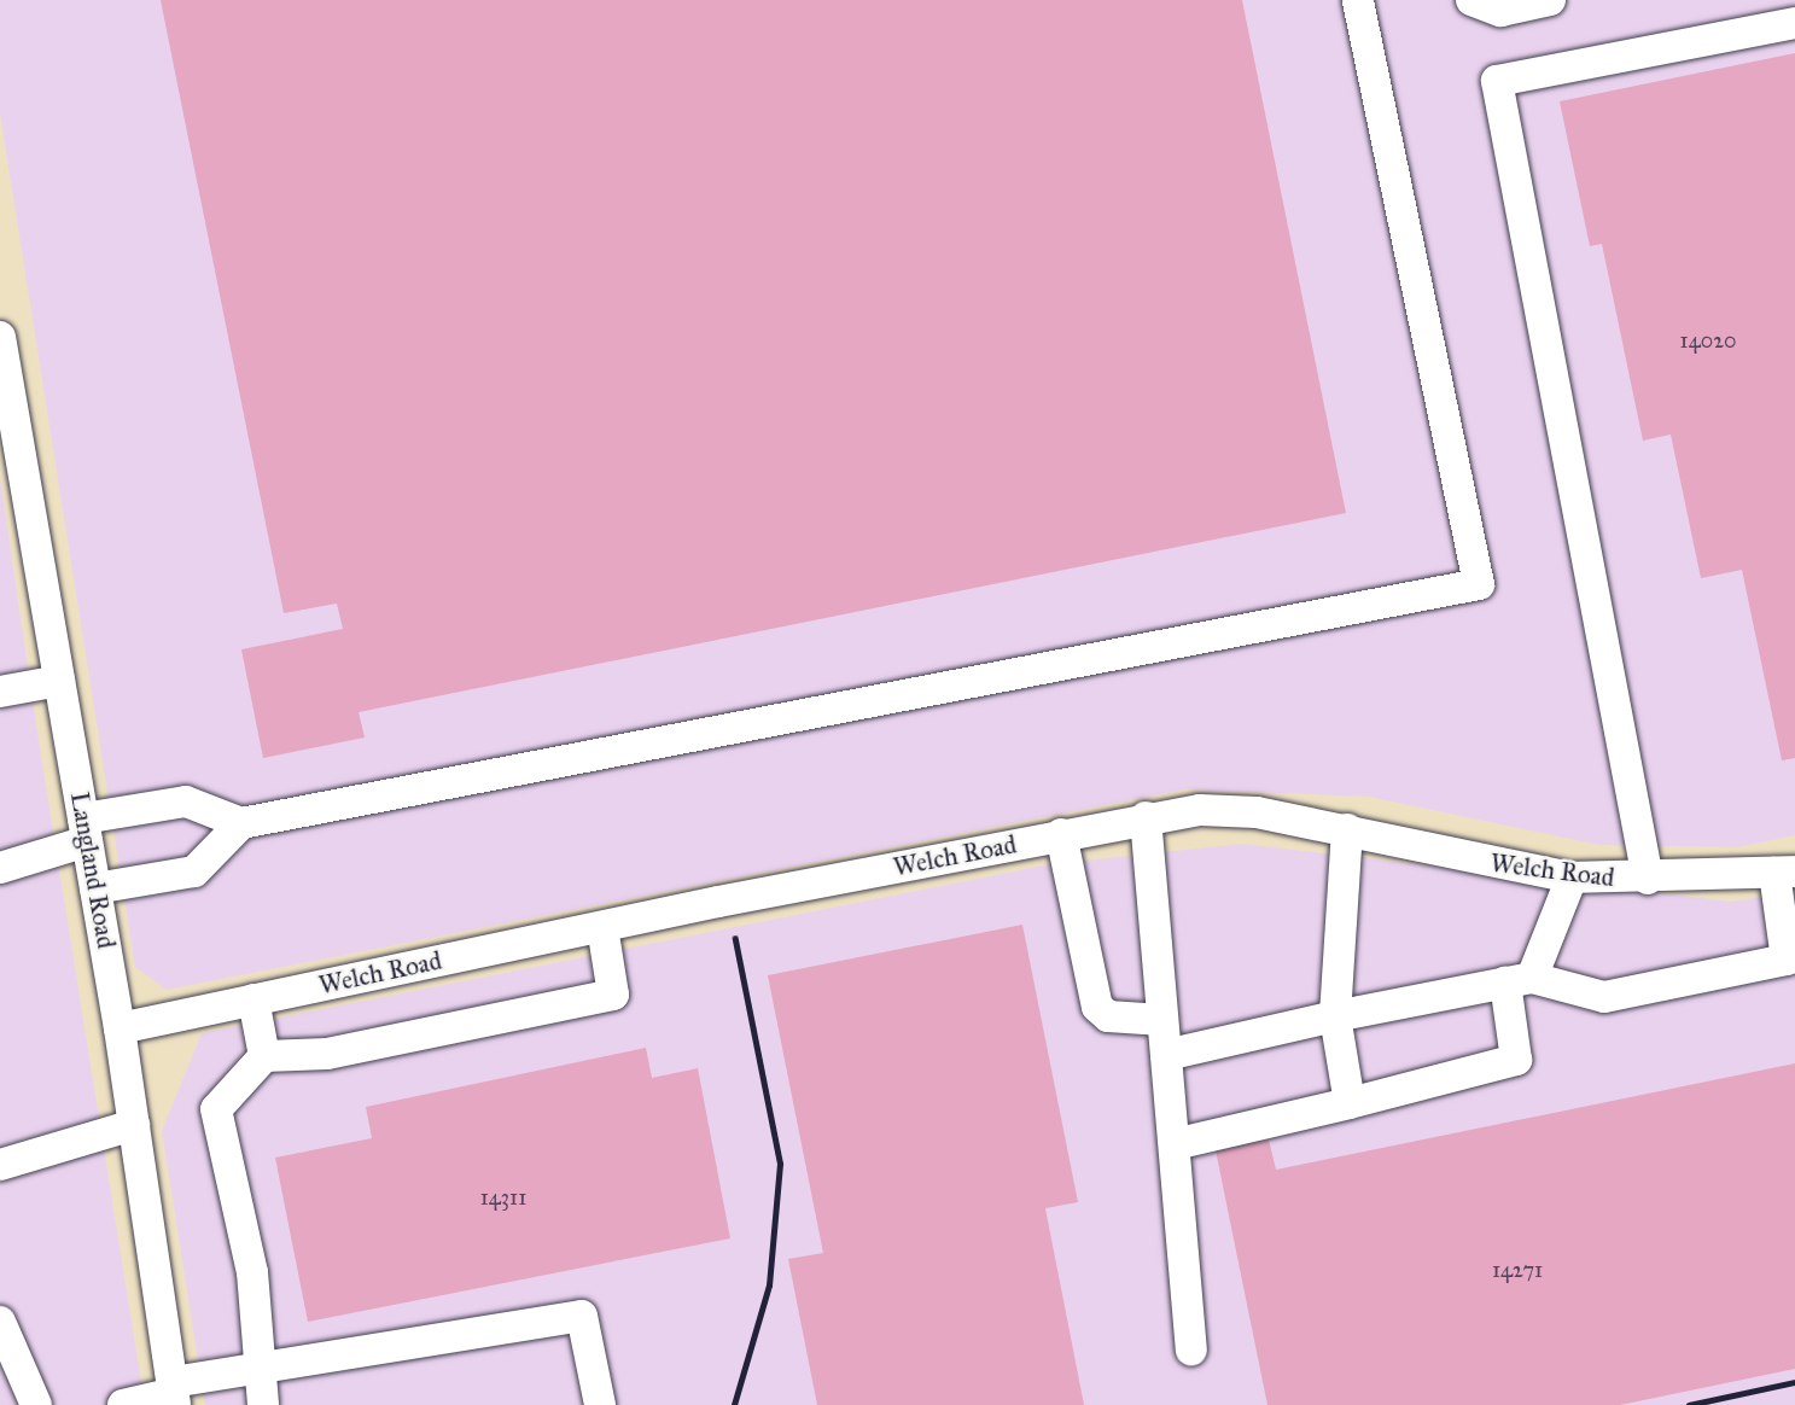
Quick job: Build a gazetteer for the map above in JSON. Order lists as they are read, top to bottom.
{
  "streets": {
    "street": ["Welch Road", "Langland Road"]
  },
  "crossings": [
    ["Welch Road", "Langland Road"]
  ],
  "house_numbers": ["14020", "14311", "14271"]
}
